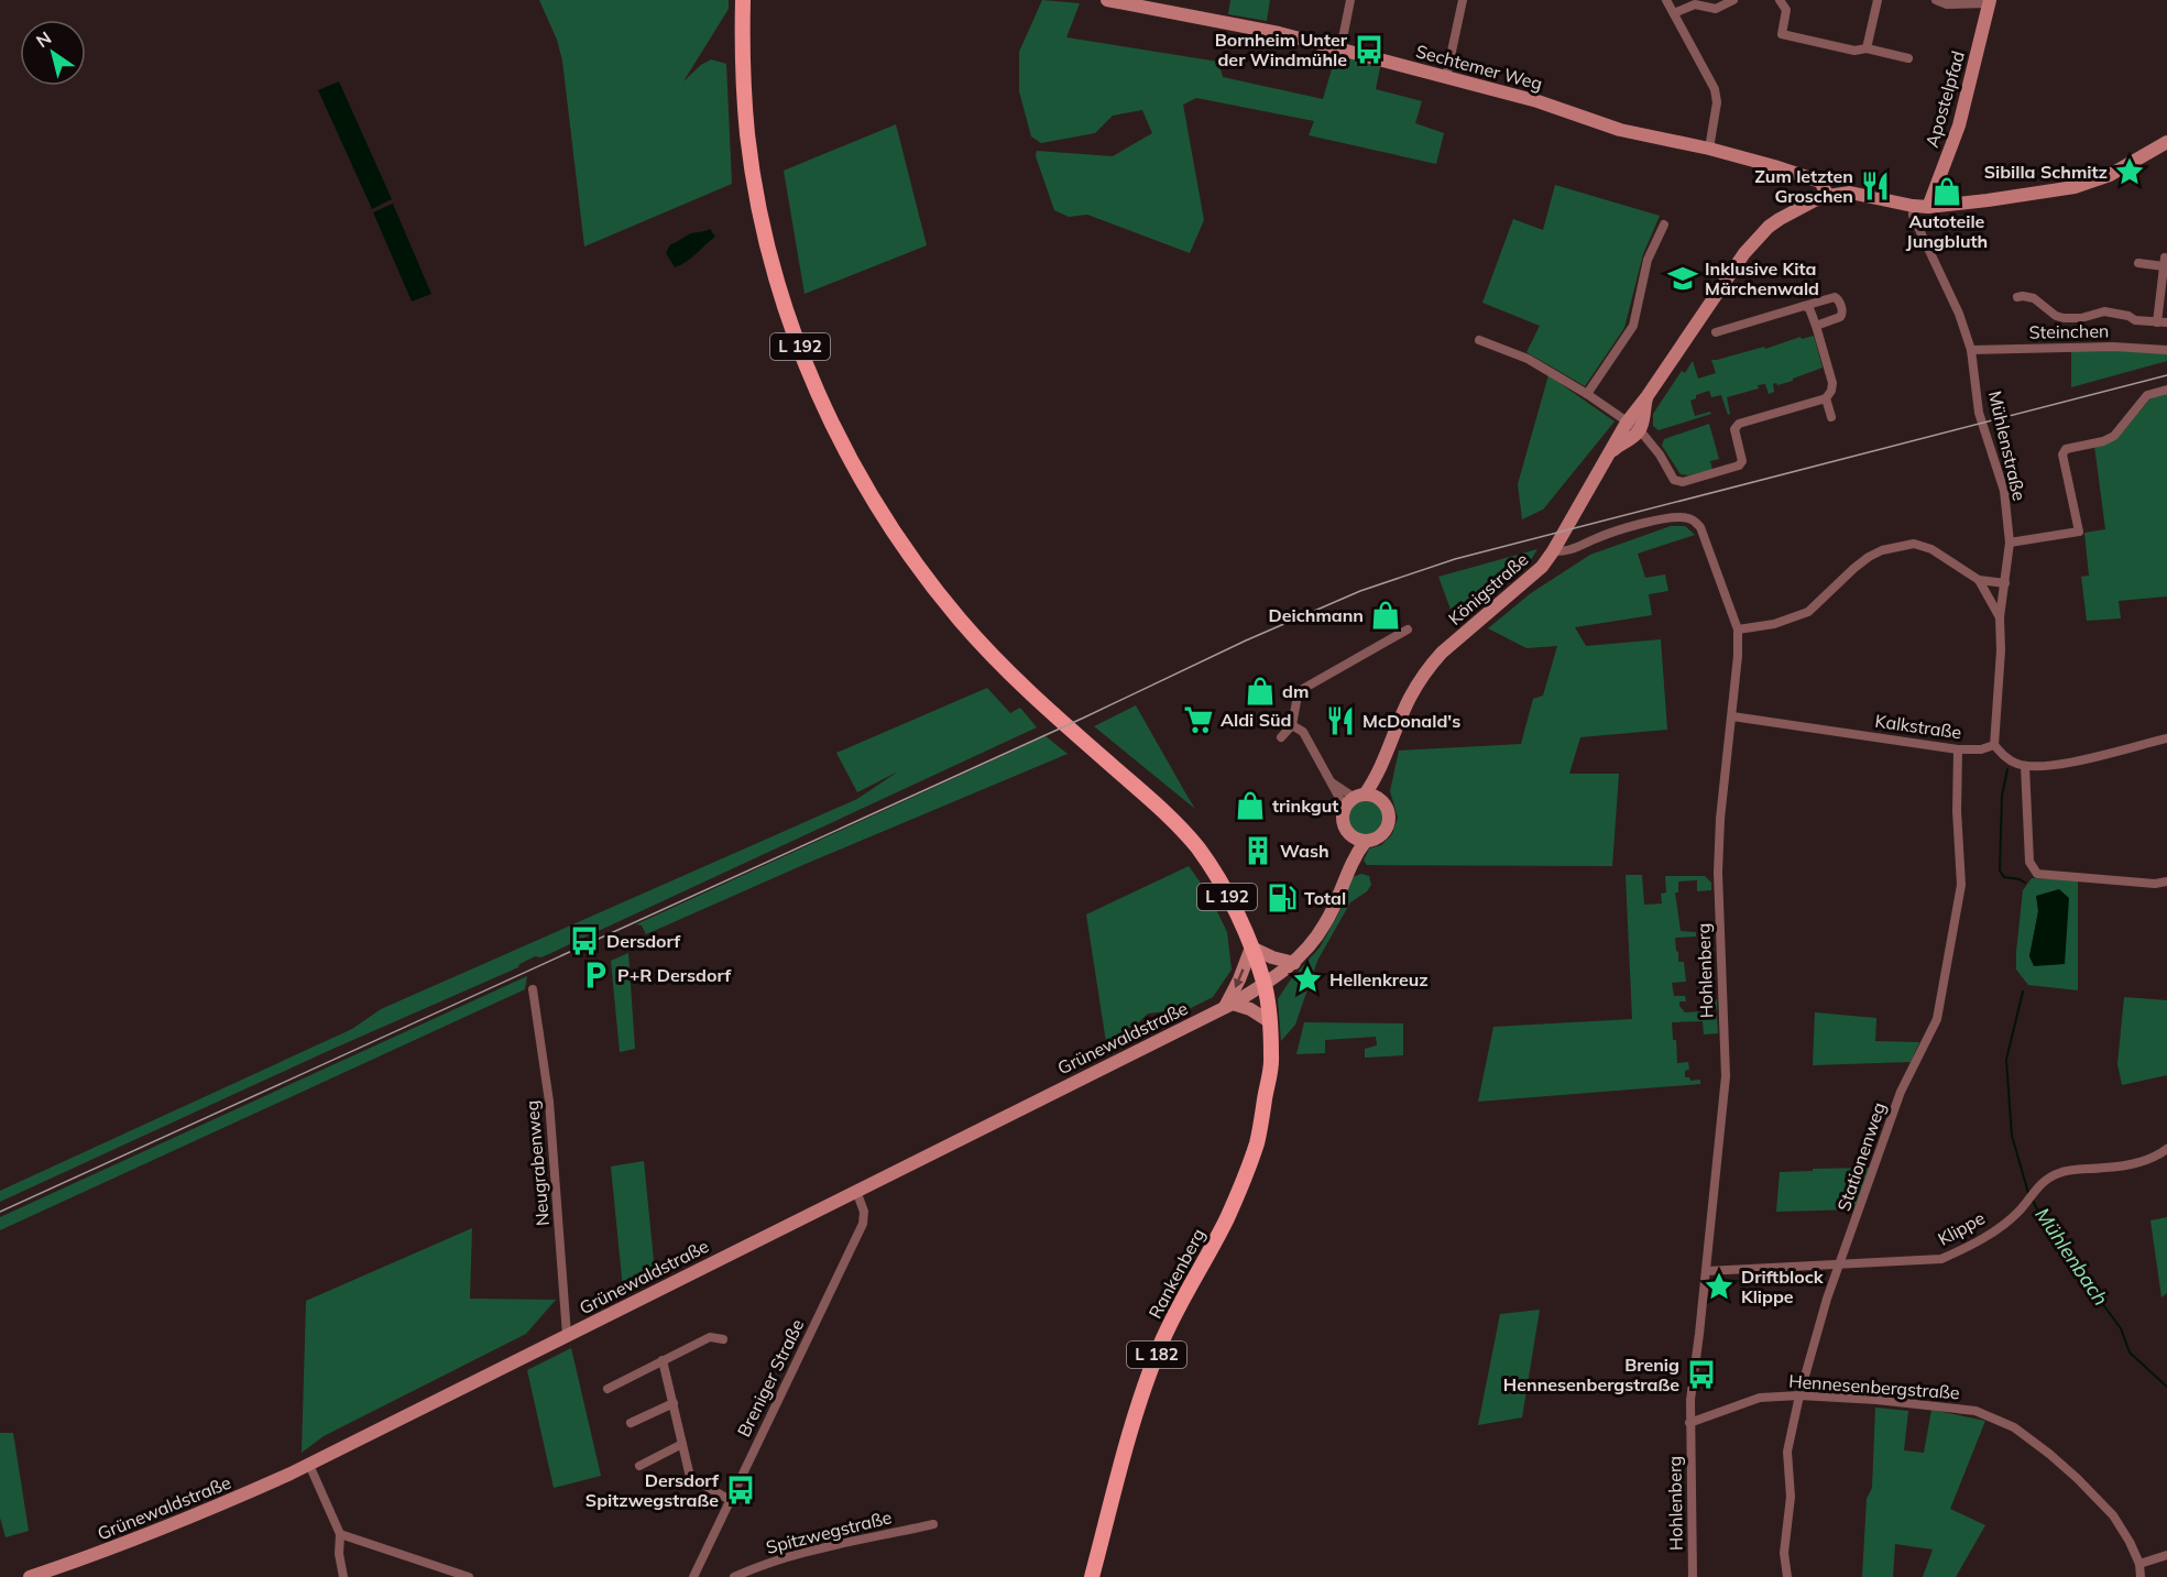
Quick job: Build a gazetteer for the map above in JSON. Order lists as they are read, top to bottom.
{
  "streets": {
    "main road": ["L 192", "Rankenberg", "L 182"],
    "street": [
      "Sechtemer Weg",
      "Apostelpfad",
      "Steinchen",
      "Mühlenstraße",
      "Königstraße",
      "Kalkstraße",
      "Hohlenberg",
      "Grünewaldstraße",
      "Stationenweg",
      "Neugrabenweg",
      "Klippe",
      "Breniger Straße",
      "Hennesenbergstraße",
      "Spitzwegstraße"
    ]
  },
  "crossings": [
    ["Sechtemer Weg", "Königstraße"],
    ["Apostelpfad", "Königstraße"],
    ["Steinchen", "Mühlenstraße"],
    ["L 192", "Königstraße"],
    ["L 192", "Grünewaldstraße"],
    ["L 192", "Rankenberg"],
    ["Mühlenstraße", "Königstraße"],
    ["Mühlenstraße", "Kalkstraße"],
    ["Königstraße", "Hohlenberg"],
    ["Königstraße", "Grünewaldstraße"],
    ["Königstraße", "Rankenberg"],
    ["Kalkstraße", "Hohlenberg"],
    ["Kalkstraße", "Stationenweg"],
    ["Hohlenberg", "Klippe"],
    ["Hohlenberg", "Hennesenbergstraße"],
    ["Grünewaldstraße", "Neugrabenweg"],
    ["Grünewaldstraße", "Rankenberg"],
    ["Grünewaldstraße", "Breniger Straße"],
    ["Stationenweg", "Klippe"],
    ["Stationenweg", "Hennesenbergstraße"]
  ],
  "water": ["Mühlenbach"],
  "places": {
    "bus stop": [
      "Bornheim Unter der Windmühle",
      "Dersdorf",
      "Brenig Hennesenbergstraße",
      "Dersdorf Spitzwegstraße"
    ],
    "place": ["Sibilla Schmitz", "Hellenkreuz", "Driftblock Klippe"],
    "restaurant": ["Zum letzten Groschen", "McDonald's"],
    "shop": [
      "Autoteile Jungbluth",
      "Deichmann",
      "dm",
      "trinkgut"
    ],
    "school or university": ["Inklusive Kita Märchenwald"],
    "supermarket": ["Aldi Süd"],
    "building": ["Wash"],
    "fuel station": ["Total"],
    "parking": ["P+R Dersdorf"]
  },
  "north": "top left"
}
